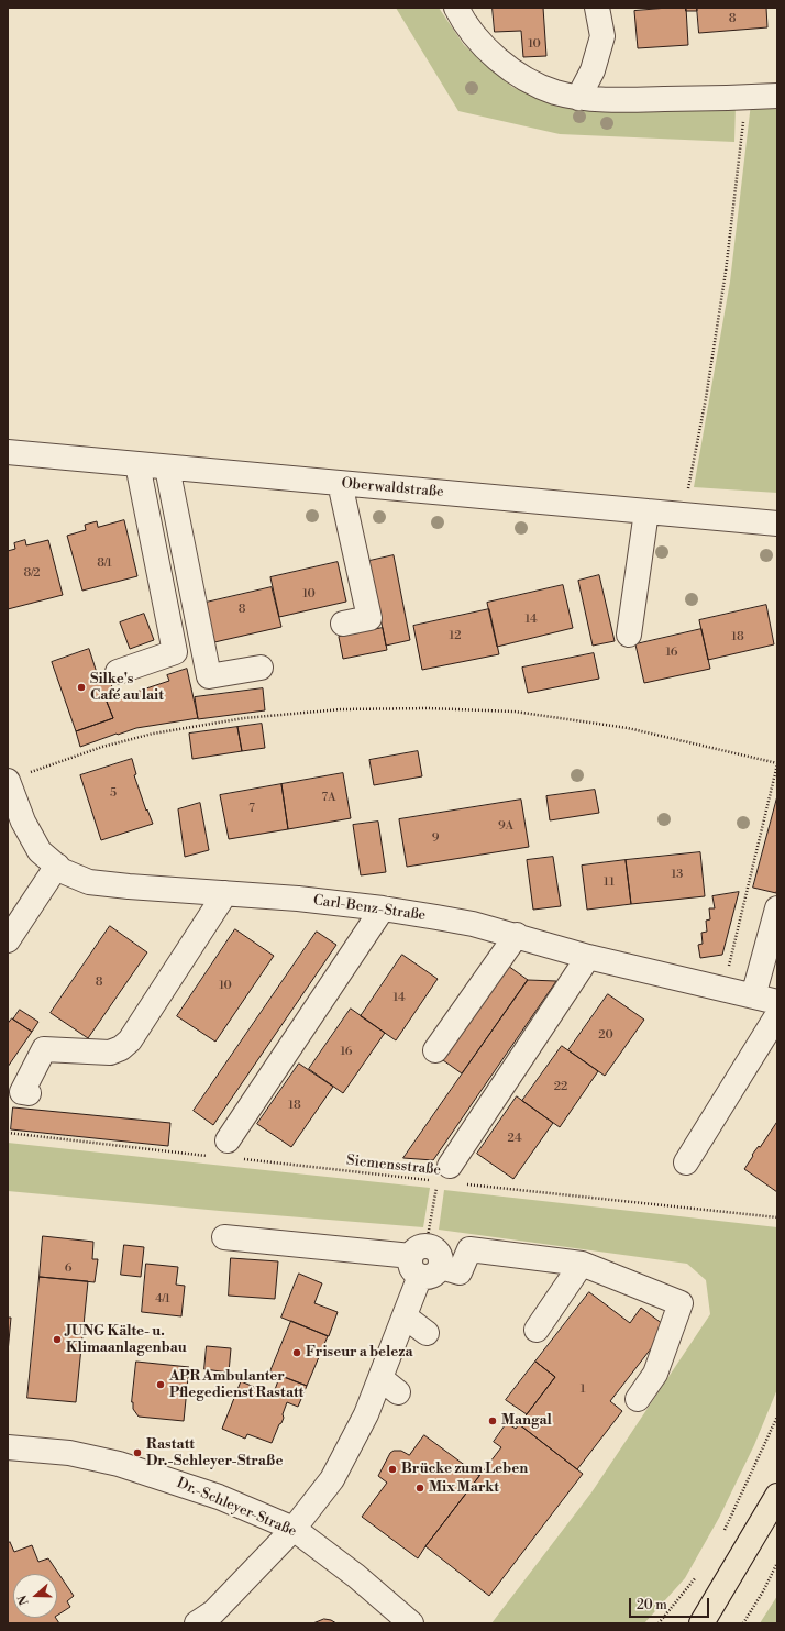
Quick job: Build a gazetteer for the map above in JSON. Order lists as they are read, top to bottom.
{
  "streets": {
    "street": ["Oberwaldstraße", "Carl-Benz-Straße", "Dr.-Schleyer-Straße"],
    "path": ["Siemensstraße"]
  },
  "places": [
    "Silke's Café au lait",
    "JUNG Kälte- u. Klimaanlagenbau",
    "Friseur a beleza",
    "APR Ambulanter Pflegedienst Rastatt",
    "Mangal",
    "Rastatt Dr.-Schleyer-Straße",
    "Brücke zum Leben",
    "Mix Markt"
  ],
  "house_numbers": [
    "8",
    "10",
    "8/1",
    "8/2",
    "10",
    "8",
    "14",
    "12",
    "18",
    "16",
    "5",
    "7A",
    "7",
    "9A",
    "9",
    "13",
    "11",
    "8",
    "10",
    "14",
    "20",
    "16",
    "22",
    "18",
    "24",
    "6",
    "4/1",
    "1"
  ],
  "scale_bar": "20 m",
  "north": "left"
}
